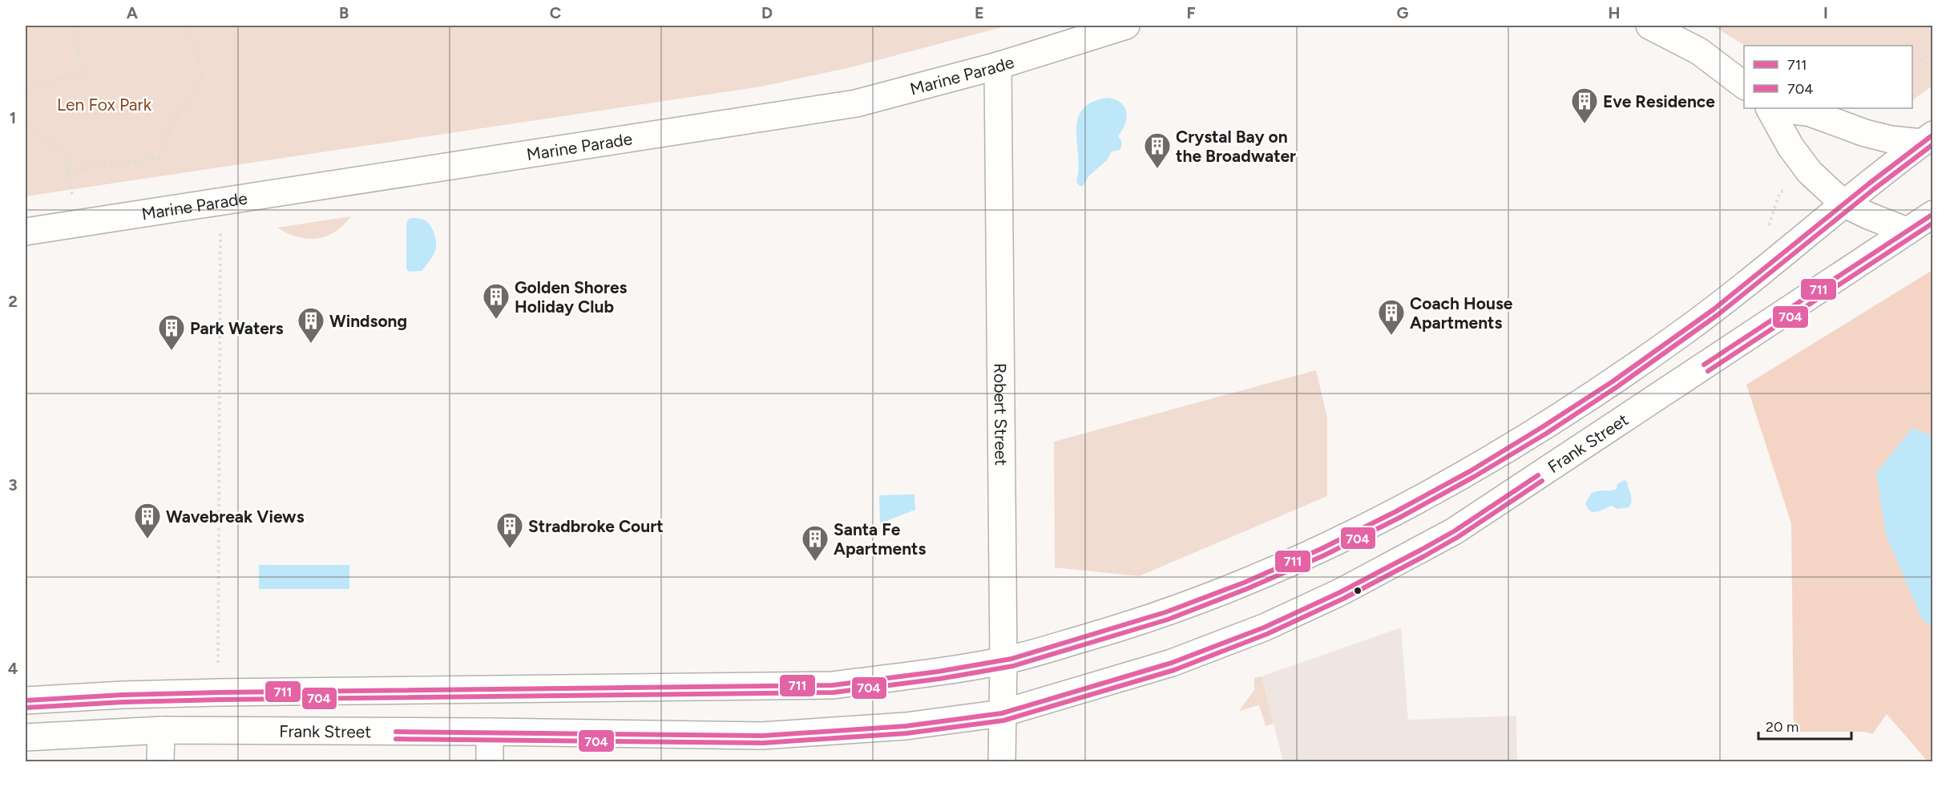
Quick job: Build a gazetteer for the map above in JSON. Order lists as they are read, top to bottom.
{
  "streets": {
    "main road": ["Marine Parade", "Robert Street", "Frank Street"]
  },
  "crossings": [
    ["Marine Parade", "Robert Street"],
    ["Robert Street", "Frank Street"]
  ],
  "parks": ["Len Fox Park"],
  "places": {
    "building": [
      "Eve Residence",
      "Crystal Bay on the Broadwater",
      "Golden Shores Holiday Club",
      "Coach House Apartments",
      "Windsong",
      "Park Waters",
      "Wavebreak Views",
      "Stradbroke Court",
      "Santa Fe Apartments"
    ]
  },
  "lines": ["transit line 711", "transit line 704"],
  "legend": ["711", "704"],
  "scale_bar": "20 m",
  "grid": {
    "columns": [
      "A",
      "B",
      "C",
      "D",
      "E",
      "F",
      "G",
      "H",
      "I"
    ],
    "rows": [
      "1",
      "2",
      "3",
      "4"
    ]
  }
}
